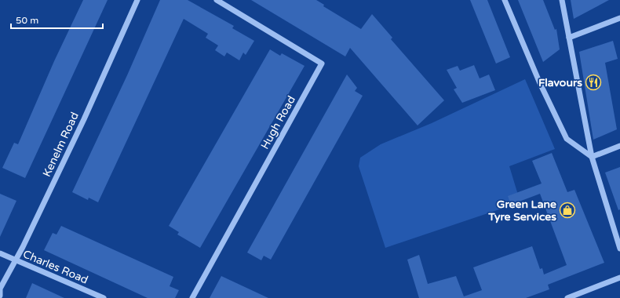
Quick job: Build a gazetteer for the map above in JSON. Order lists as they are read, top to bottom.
{
  "streets": {
    "street": ["Hugh Road", "Kenelm Road", "Charles Road"]
  },
  "crossings": [
    ["Kenelm Road", "Charles Road"]
  ],
  "places": {
    "restaurant": ["Flavours"],
    "shop": ["Green Lane Tyre Services"]
  },
  "scale_bar": "50 m"
}
